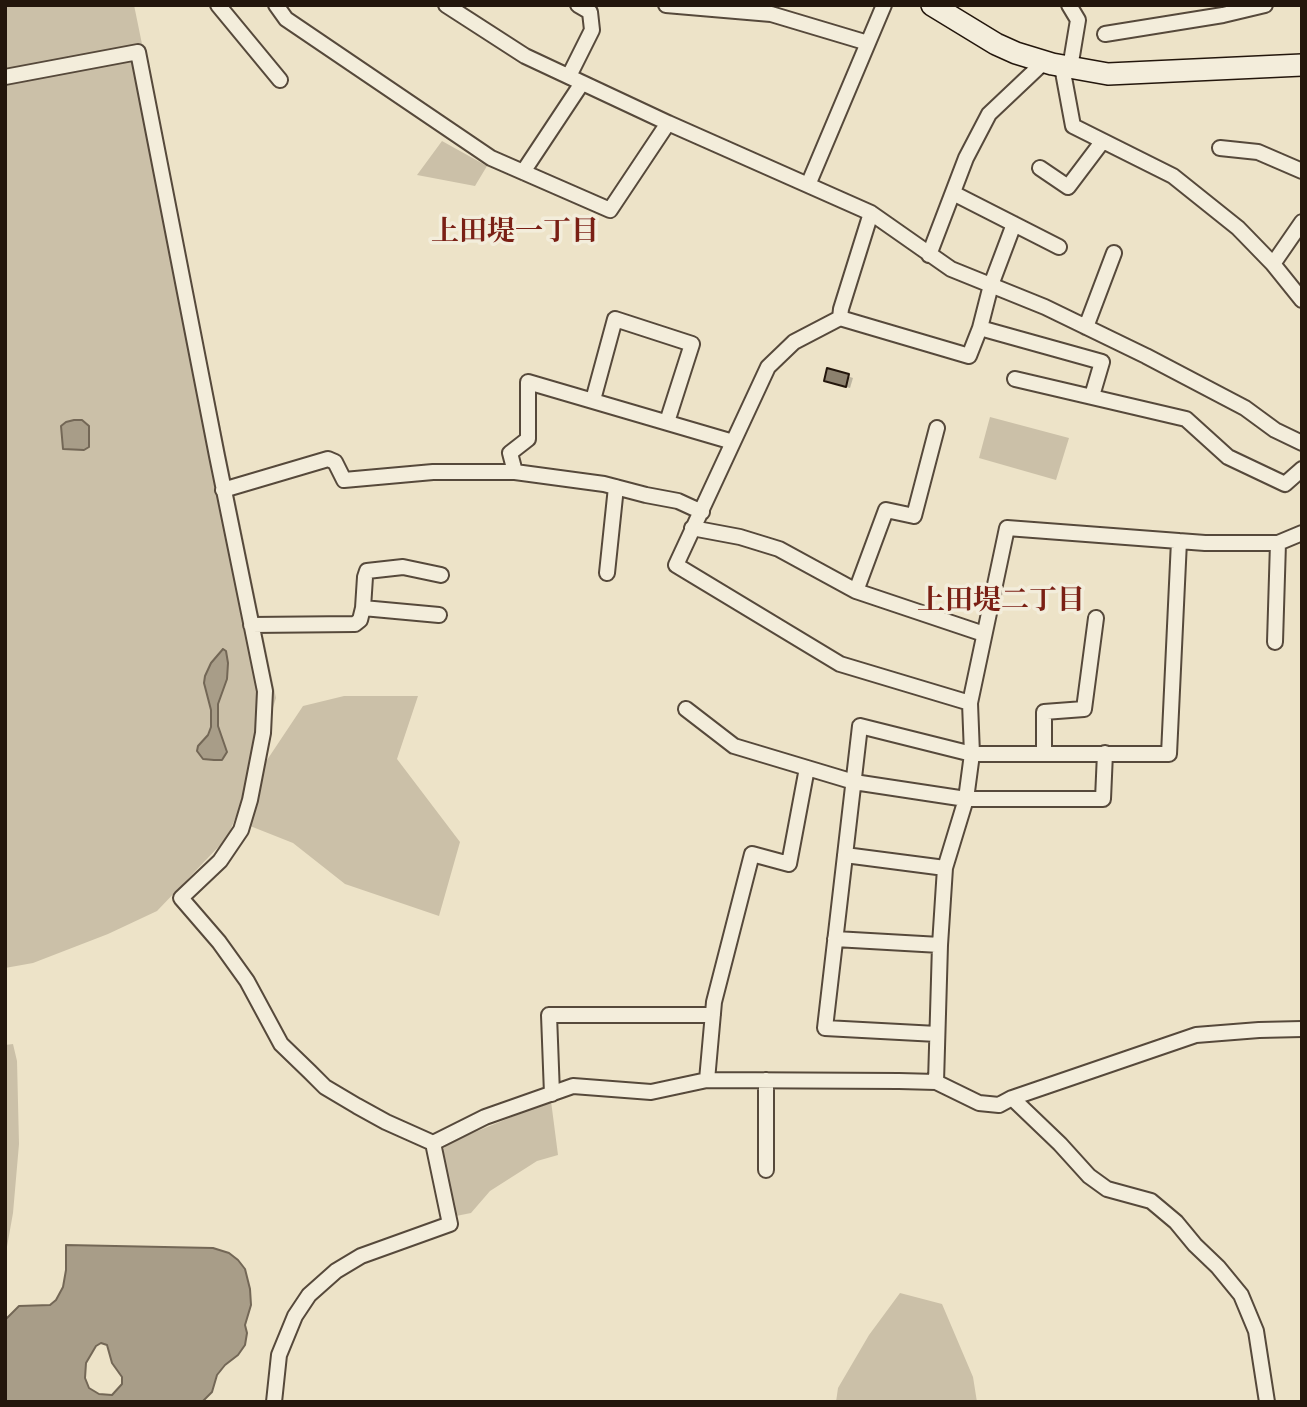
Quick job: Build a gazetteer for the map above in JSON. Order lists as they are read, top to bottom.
{
  "districts": ["上田堤一丁目", "上田堤二丁目"]
}
